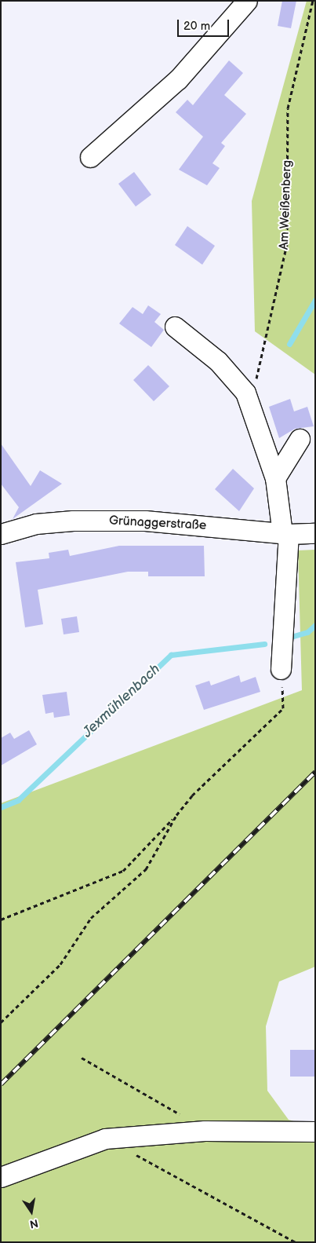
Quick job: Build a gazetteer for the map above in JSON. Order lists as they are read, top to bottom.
{
  "streets": {
    "street": ["Grünaggerstraße"],
    "path": ["Am Weißenberg"]
  },
  "water": ["Jexmühlenbach"],
  "scale_bar": "20 m",
  "north": "bottom"
}
